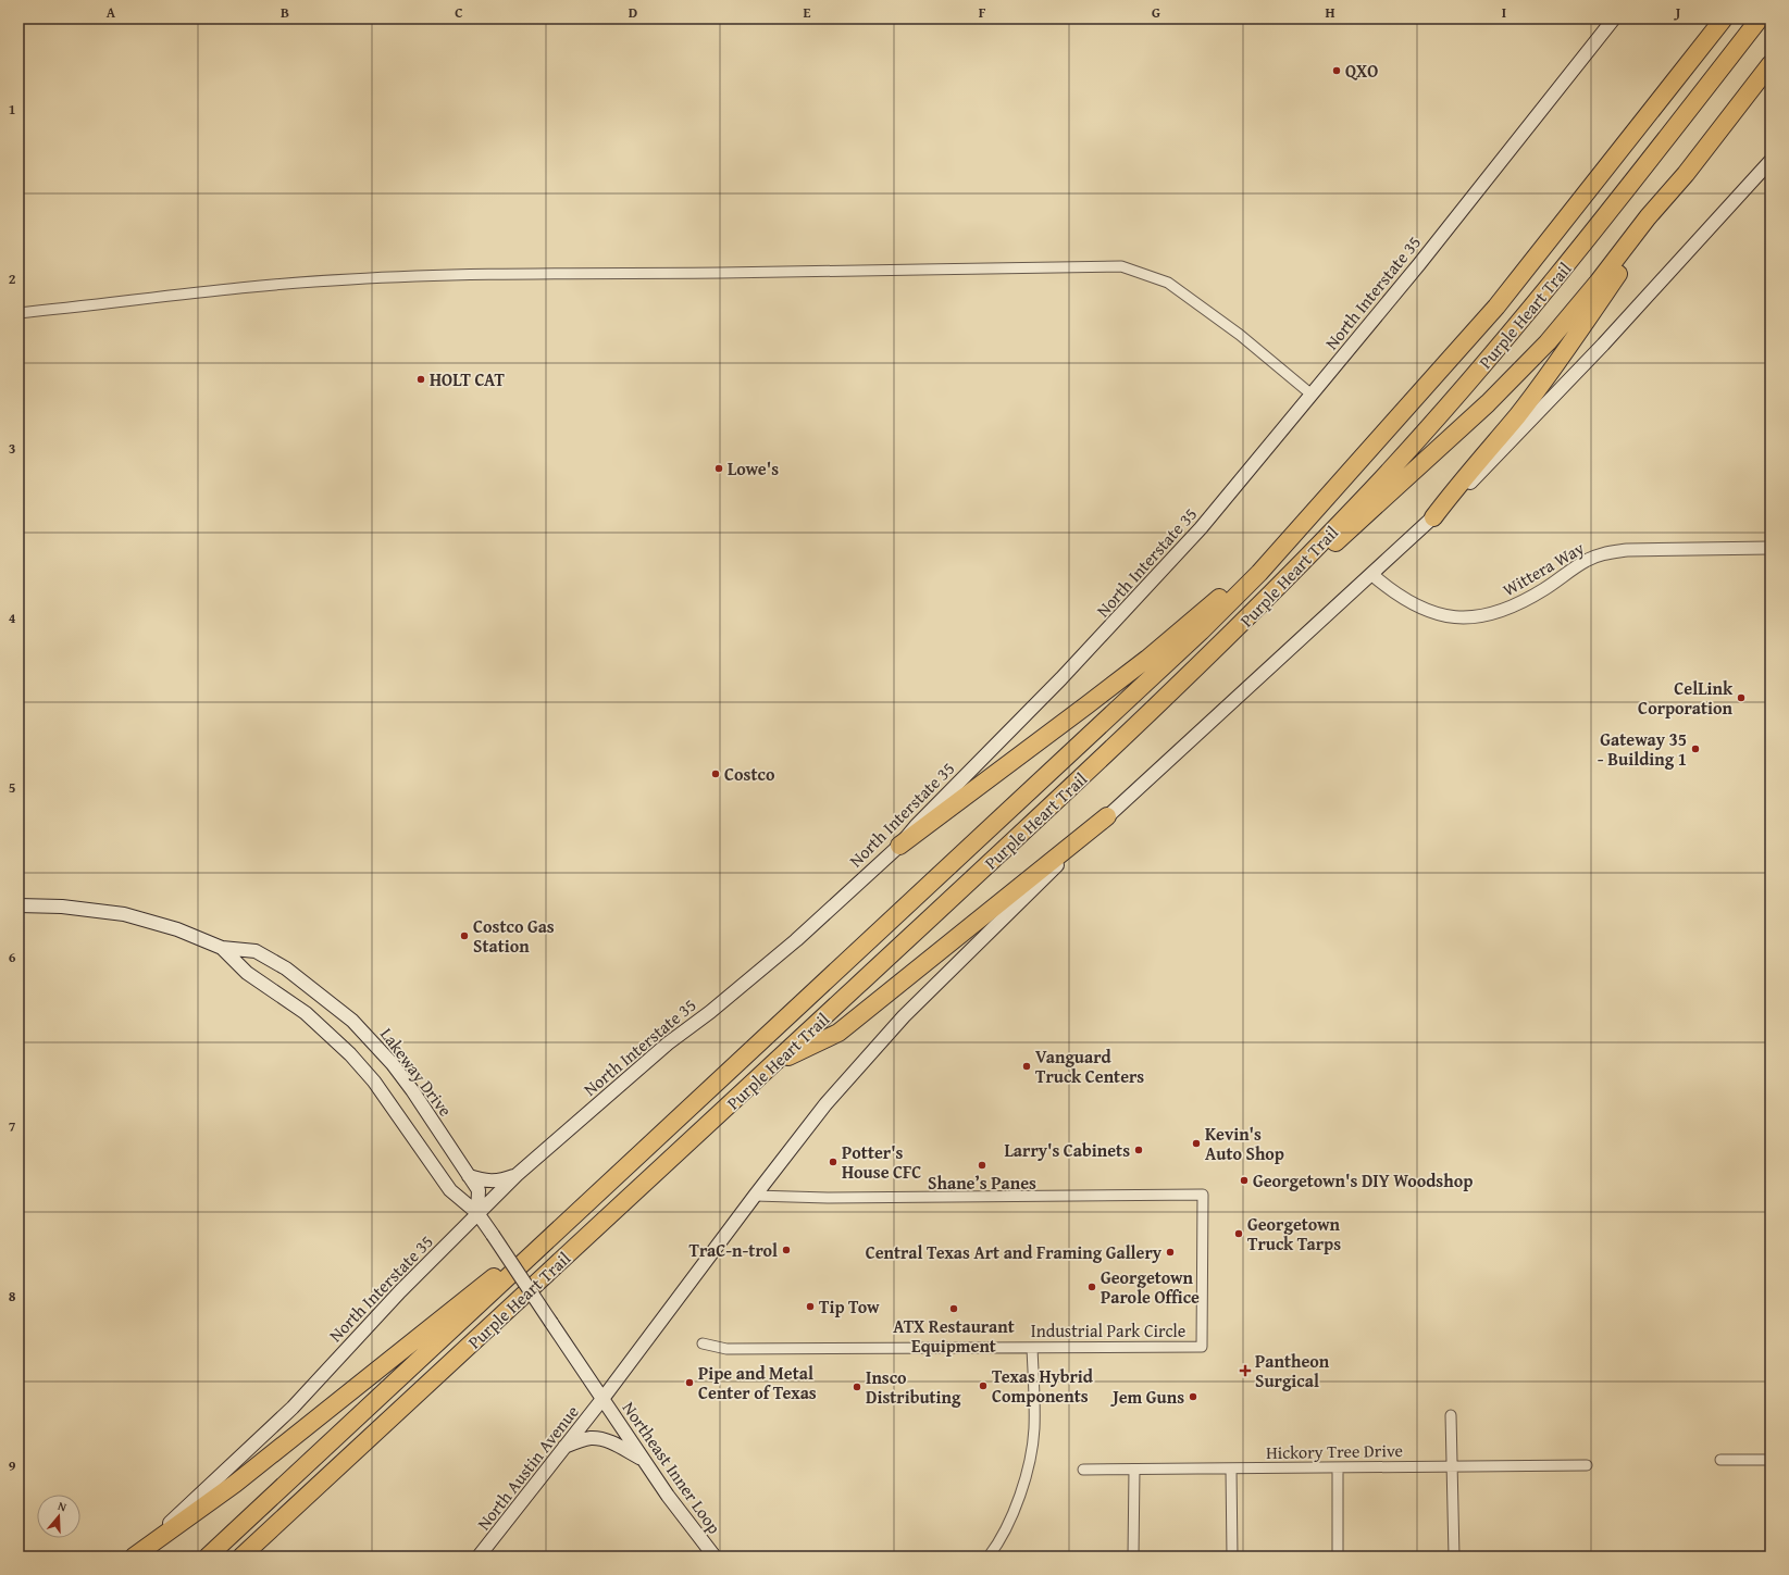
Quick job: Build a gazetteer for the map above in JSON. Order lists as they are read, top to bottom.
{
  "streets": {
    "highway": ["Purple Heart Trail"],
    "main road": [
      "North Interstate 35",
      "Lakeway Drive",
      "North Austin Avenue",
      "Northeast Inner Loop"
    ],
    "street": ["Wittera Way", "Industrial Park Circle", "Hickory Tree Drive"]
  },
  "crossings": [
    ["North Interstate 35", "Lakeway Drive"],
    ["Lakeway Drive", "North Austin Avenue"],
    ["Lakeway Drive", "Northeast Inner Loop"],
    ["North Austin Avenue", "Northeast Inner Loop"]
  ],
  "places": {
    "other": [
      "QXO",
      "HOLT CAT",
      "Lowe's",
      "CelLink Corporation",
      "Gateway 35 - Building 1",
      "Costco",
      "Costco Gas Station",
      "Vanguard Truck Centers",
      "Kevin's Auto Shop",
      "Larry's Cabinets",
      "Potter's House CFC",
      "Shane’s Panes",
      "Georgetown's DIY Woodshop",
      "Georgetown Truck Tarps",
      "TraC-n-trol",
      "Central Texas Art and Framing Gallery",
      "Georgetown Parole Office",
      "Tip Tow",
      "ATX Restaurant Equipment",
      "Pipe and Metal Center of Texas",
      "Texas Hybrid Components",
      "Insco Distributing",
      "Jem Guns"
    ],
    "health": ["Pantheon Surgical"]
  },
  "north": "top",
  "grid": {
    "columns": [
      "A",
      "B",
      "C",
      "D",
      "E",
      "F",
      "G",
      "H",
      "I",
      "J"
    ],
    "rows": [
      "1",
      "2",
      "3",
      "4",
      "5",
      "6",
      "7",
      "8",
      "9"
    ]
  }
}
